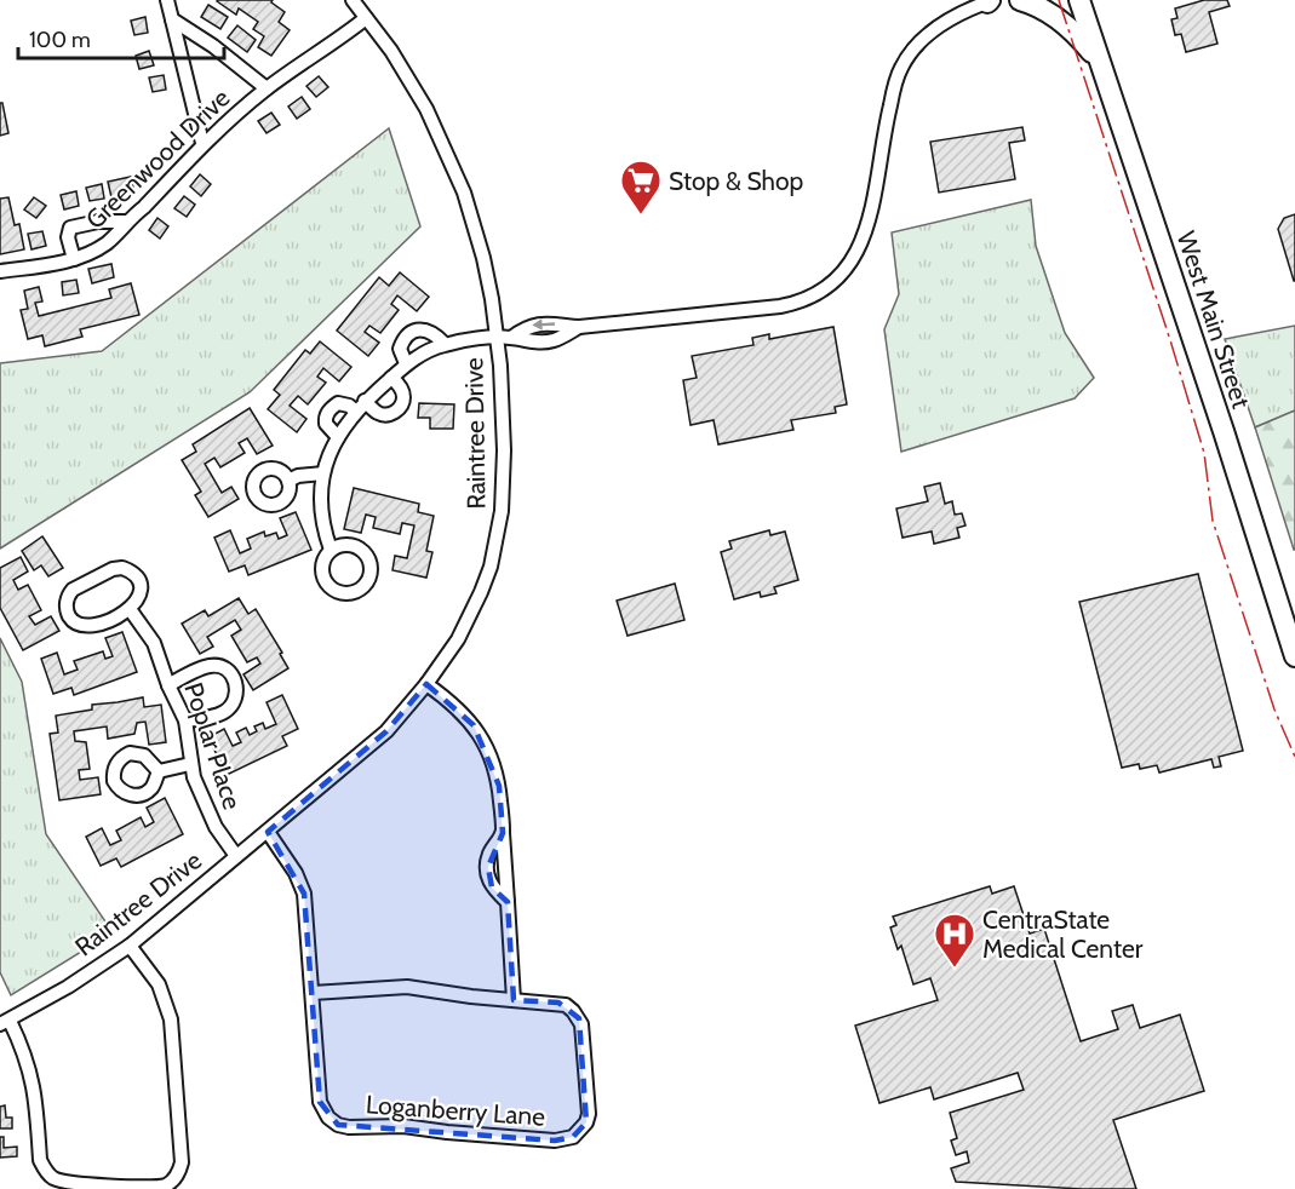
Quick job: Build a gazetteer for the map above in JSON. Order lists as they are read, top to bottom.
{
  "streets": {
    "main road": ["West Main Street"],
    "street": [
      "Greenwood Drive",
      "Raintree Drive",
      "Poplar Place",
      "Loganberry Lane"
    ]
  },
  "crossings": [
    ["Greenwood Drive", "Raintree Drive"],
    ["Raintree Drive", "Poplar Place"],
    ["Raintree Drive", "Loganberry Lane"]
  ],
  "places": {
    "supermarket": ["Stop & Shop"],
    "hospital": ["CentraState Medical Center"]
  },
  "scale_bar": "100 m"
}
